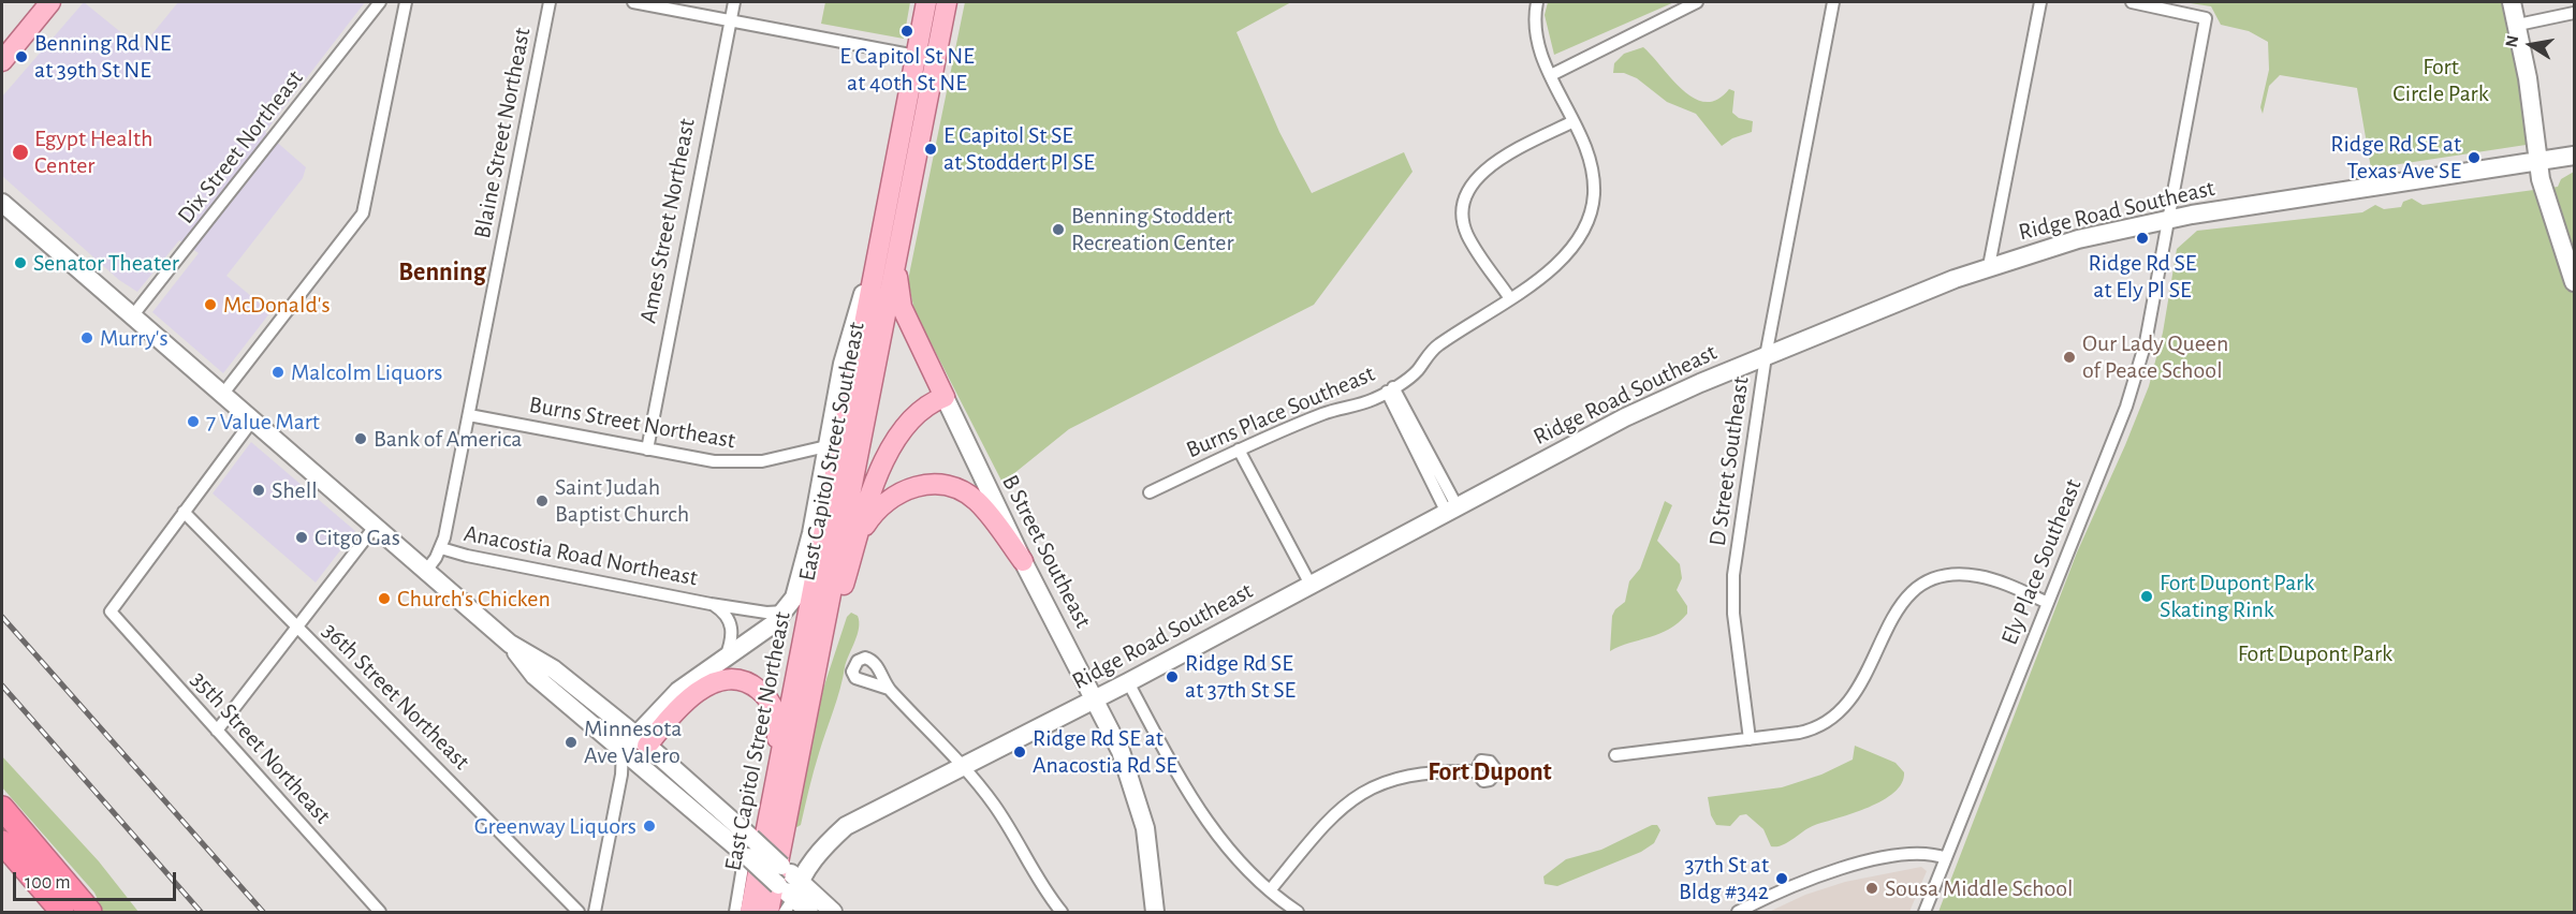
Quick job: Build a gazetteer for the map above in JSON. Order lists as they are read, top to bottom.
{
  "streets": {
    "main road": [
      "Ridge Road Southeast",
      "East Capitol Street Southeast",
      "B Street Southeast",
      "East Capitol Street Northeast"
    ],
    "street": [
      "Blaine Street Northeast",
      "Dix Street Northeast",
      "Ames Street Northeast",
      "Burns Place Southeast",
      "Burns Street Northeast",
      "D Street Southeast",
      "Anacostia Road Northeast",
      "Ely Place Southeast",
      "36th Street Northeast",
      "35th Street Northeast"
    ]
  },
  "crossings": [
    ["Blaine Street Northeast", "Burns Street Northeast"],
    ["Blaine Street Northeast", "Anacostia Road Northeast"],
    ["Ridge Road Southeast", "D Street Southeast"],
    ["Ridge Road Southeast", "B Street Southeast"],
    ["Ridge Road Southeast", "Ely Place Southeast"],
    ["Ames Street Northeast", "Burns Street Northeast"],
    ["Burns Street Northeast", "East Capitol Street Northeast"],
    ["East Capitol Street Southeast", "East Capitol Street Northeast"],
    ["Anacostia Road Northeast", "East Capitol Street Northeast"],
    ["36th Street Northeast", "35th Street Northeast"]
  ],
  "districts": ["Benning", "Fort Dupont"],
  "parks": ["Fort Circle Park", "Fort Dupont Park"],
  "places": [
    "E Capitol St NE at 40th St NE",
    "Benning Rd NE at 39th St NE",
    "E Capitol St SE at Stoddert Pl SE",
    "Egypt Health Center",
    "Ridge Rd SE at Texas Ave SE",
    "Benning Stoddert Recreation Center",
    "Ridge Rd SE at Ely Pl SE",
    "Senator Theater",
    "McDonald's",
    "Murry's",
    "Our Lady Queen of Peace School",
    "Malcolm Liquors",
    "7 Value Mart",
    "Bank of America",
    "Shell",
    "Saint Judah Baptist Church",
    "Citgo Gas",
    "Fort Dupont Park Skating Rink",
    "Church's Chicken",
    "Ridge Rd SE at 37th St SE",
    "Minnesota Ave Valero",
    "Ridge Rd SE at Anacostia Rd SE",
    "Greenway Liquors",
    "37th St at Bldg #342",
    "Sousa Middle School"
  ],
  "scale_bar": "100 m",
  "north": "left"
}
